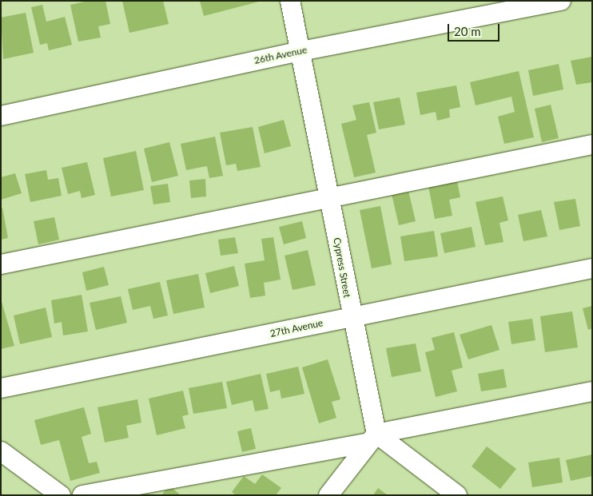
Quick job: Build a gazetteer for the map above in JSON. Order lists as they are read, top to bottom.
{
  "streets": {
    "street": ["26th Avenue", "Cypress Street", "27th Avenue"]
  },
  "crossings": [
    ["26th Avenue", "Cypress Street"],
    ["Cypress Street", "27th Avenue"]
  ],
  "scale_bar": "20 m"
}
